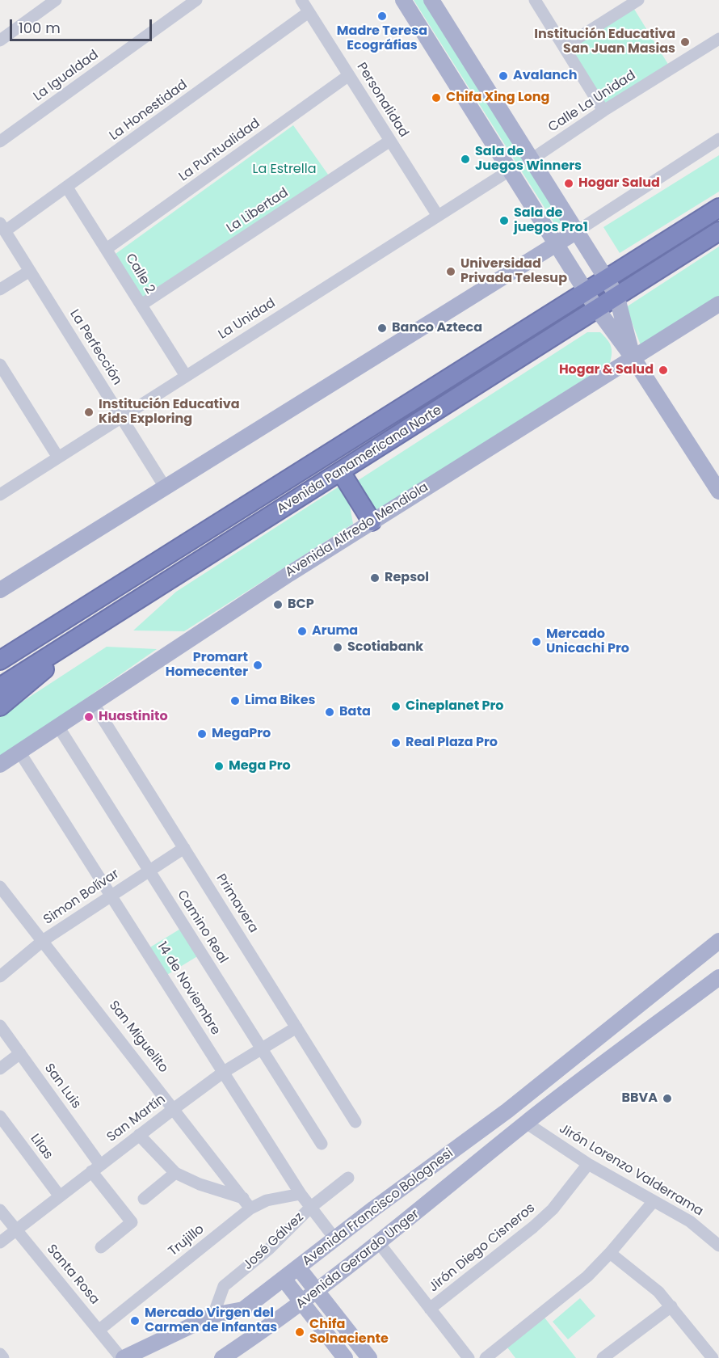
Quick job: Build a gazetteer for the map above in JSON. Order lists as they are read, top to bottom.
{
  "streets": {
    "highway": ["Avenida Panamericana Norte"],
    "main road": ["Avenida Alfredo Mendiola", "Avenida Francisco Bolognesi", "Avenida Gerardo Unger"],
    "street": [
      "La Igualdad",
      "Personalidad",
      "Calle La Unidad",
      "La Honestidad",
      "La Puntualidad",
      "La Libertad",
      "Calle 2",
      "La Unidad",
      "La Perfección",
      "Simon Bolívar",
      "Primavera",
      "Camino Real",
      "14 de Noviembre",
      "San Miguelito",
      "San Luis",
      "San Martín",
      "Lilas",
      "Jirón Lorenzo Valderrama",
      "Trujillo",
      "José Gálvez",
      "Jirón Diego Cisneros",
      "Santa Rosa"
    ]
  },
  "crossings": [
    ["Personalidad", "La Honestidad"],
    ["Personalidad", "La Puntualidad"],
    ["Personalidad", "La Libertad"],
    ["Personalidad", "La Unidad"],
    ["La Honestidad", "Calle 2"],
    ["La Honestidad", "La Perfección"],
    ["La Puntualidad", "Calle 2"],
    ["La Libertad", "Calle 2"],
    ["Calle 2", "La Unidad"],
    ["La Unidad", "La Perfección"],
    ["Avenida Alfredo Mendiola", "Primavera"],
    ["Avenida Alfredo Mendiola", "Camino Real"],
    ["Avenida Alfredo Mendiola", "14 de Noviembre"],
    ["Simon Bolívar", "Primavera"],
    ["Simon Bolívar", "Camino Real"],
    ["Simon Bolívar", "14 de Noviembre"],
    ["Simon Bolívar", "San Miguelito"],
    ["Primavera", "San Martín"],
    ["Camino Real", "San Martín"],
    ["14 de Noviembre", "San Martín"],
    ["14 de Noviembre", "Avenida Francisco Bolognesi"],
    ["14 de Noviembre", "Trujillo"],
    ["14 de Noviembre", "José Gálvez"],
    ["San Miguelito", "San Martín"],
    ["San Miguelito", "Trujillo"],
    ["San Luis", "San Martín"],
    ["San Martín", "Lilas"],
    ["San Martín", "Santa Rosa"],
    ["Jirón Lorenzo Valderrama", "Jirón Diego Cisneros"],
    ["Jirón Lorenzo Valderrama", "Avenida Gerardo Unger"],
    ["Avenida Francisco Bolognesi", "José Gálvez"],
    ["Avenida Francisco Bolognesi", "Avenida Gerardo Unger"],
    ["Trujillo", "Santa Rosa"]
  ],
  "parks": ["La Estrella"],
  "places": [
    "Madre Teresa Ecográfias",
    "Institución Educativa San Juan Masias",
    "Avalanch",
    "Chifa Xing Long",
    "Sala de Juegos Winners",
    "Hogar Salud",
    "Sala de juegos Pro1",
    "Universidad Privada Telesup",
    "Banco Azteca",
    "Hogar & Salud",
    "Institución Educativa Kids Exploring",
    "Repsol",
    "BCP",
    "Aruma",
    "Mercado Unicachi Pro",
    "Scotiabank",
    "Promart Homecenter",
    "Lima Bikes",
    "Cineplanet Pro",
    "Bata",
    "Huastinito",
    "MegaPro",
    "Real Plaza Pro",
    "Mega Pro",
    "BBVA",
    "Mercado Virgen del Carmen de Infantas",
    "Chifa Solnaciente"
  ],
  "scale_bar": "100 m"
}
